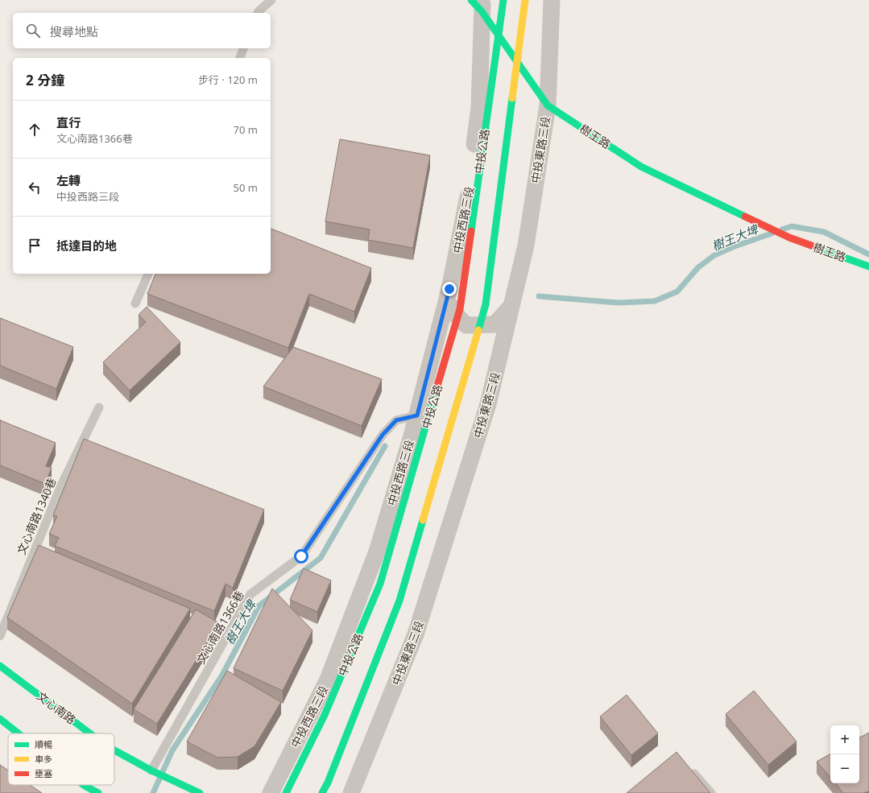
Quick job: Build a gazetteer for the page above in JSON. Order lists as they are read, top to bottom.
{
  "streets": {
    "main road": ["樹王路", "中投公路", "文心南路"],
    "street": ["中投東路三段", "中投西路三段"],
    "lane": ["文心南路1340巷", "文心南路1366巷"]
  },
  "crossings": [
    ["樹王路", "中投東路三段"],
    ["樹王路", "中投西路三段"],
    ["中投西路三段", "文心南路1366巷"],
    ["文心南路1366巷", "文心南路"]
  ],
  "water": ["樹王大埤"],
  "legend": ["順暢", "車多", "壅塞"],
  "page": {
    "search": "搜尋地點",
    "heading": ["2 分鐘", "步行 · 120 m"],
    "list": [
      ["直行", "文心南路1366巷", "70 m"],
      ["左轉", "中投西路三段", "50 m"],
      "抵達目的地"
    ],
    "map_buttons": ["+", "−"]
  }
}
